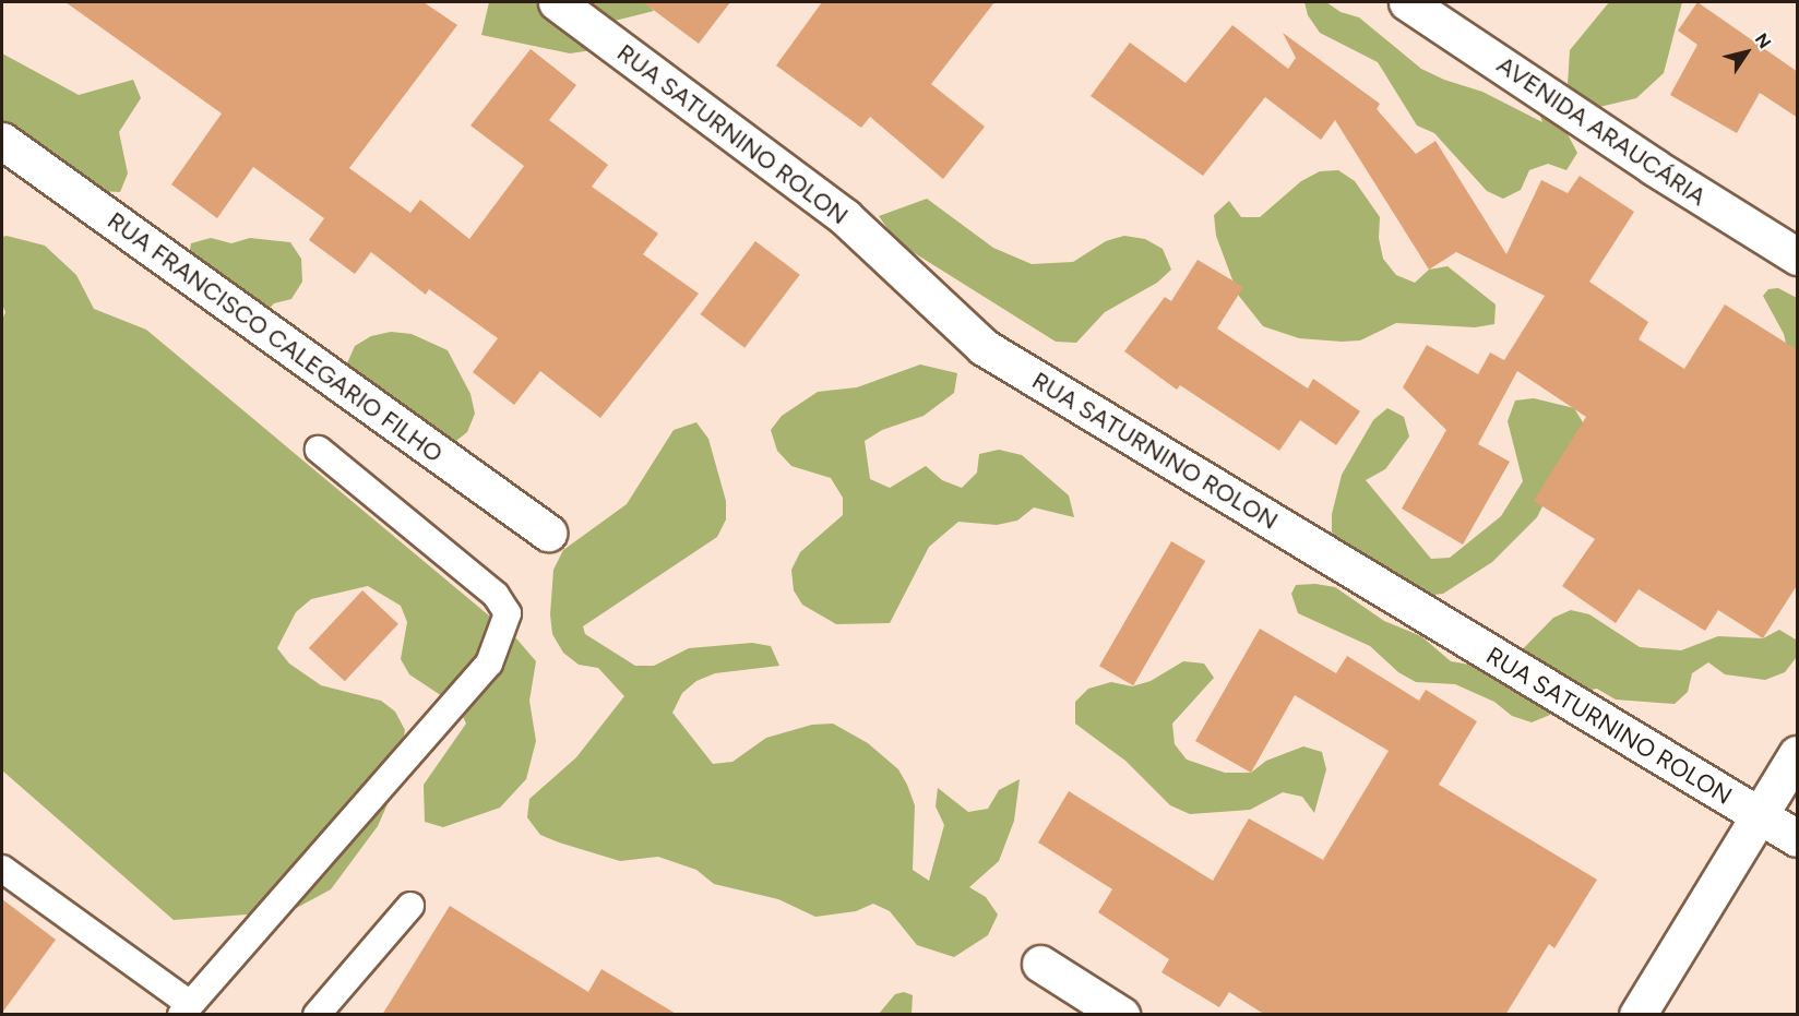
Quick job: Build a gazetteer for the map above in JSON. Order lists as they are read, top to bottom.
{
  "streets": {
    "street": ["AVENIDA ARAUCÁRIA", "RUA SATURNINO ROLON", "RUA FRANCISCO CALEGARIO FILHO"]
  },
  "north": "top right"
}
